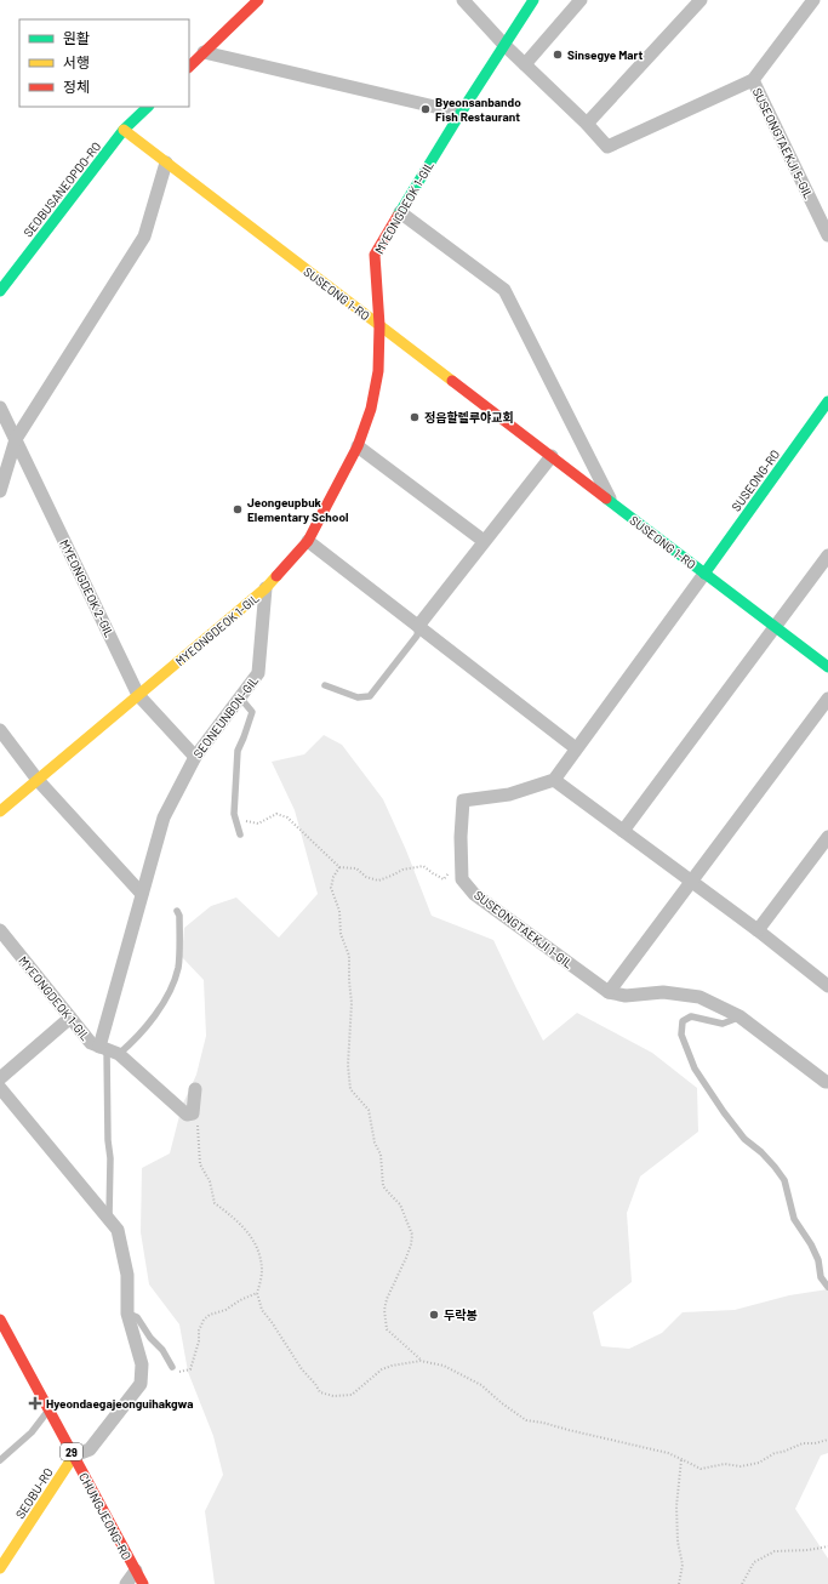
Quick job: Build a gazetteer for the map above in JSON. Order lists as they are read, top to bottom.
{
  "streets": {
    "street": [
      "SUSEONGTAEKJI 5-GIL",
      "SEOBUSANEOPDO-RO",
      "MYEONGDEOK 1-GIL",
      "SUSEONG 1-RO",
      "SUSEONG-RO",
      "MYEONGDEOK 2-GIL",
      "SEONEUNBON-GIL",
      "SUSEONGTAEKJI 1-GIL",
      "29",
      "SEOBU-RO",
      "CHUNGJEONG-RO"
    ]
  },
  "crossings": [
    ["SEOBUSANEOPDO-RO", "SUSEONG 1-RO"],
    ["MYEONGDEOK 1-GIL", "SUSEONG 1-RO"],
    ["MYEONGDEOK 1-GIL", "MYEONGDEOK 2-GIL"],
    ["MYEONGDEOK 1-GIL", "SEONEUNBON-GIL"],
    ["SUSEONG 1-RO", "SUSEONG-RO"],
    ["MYEONGDEOK 2-GIL", "SEONEUNBON-GIL"],
    ["SEOBU-RO", "CHUNGJEONG-RO"]
  ],
  "places": {
    "other": [
      "Sinsegye Mart",
      "Byeonsanbando Fish Restaurant",
      "정읍할렐루야교회",
      "Jeongeupbuk Elementary School",
      "두락봉"
    ],
    "health": ["Hyeondaegajeonguihakgwa"]
  },
  "legend": ["원활", "서행", "정체"]
}
